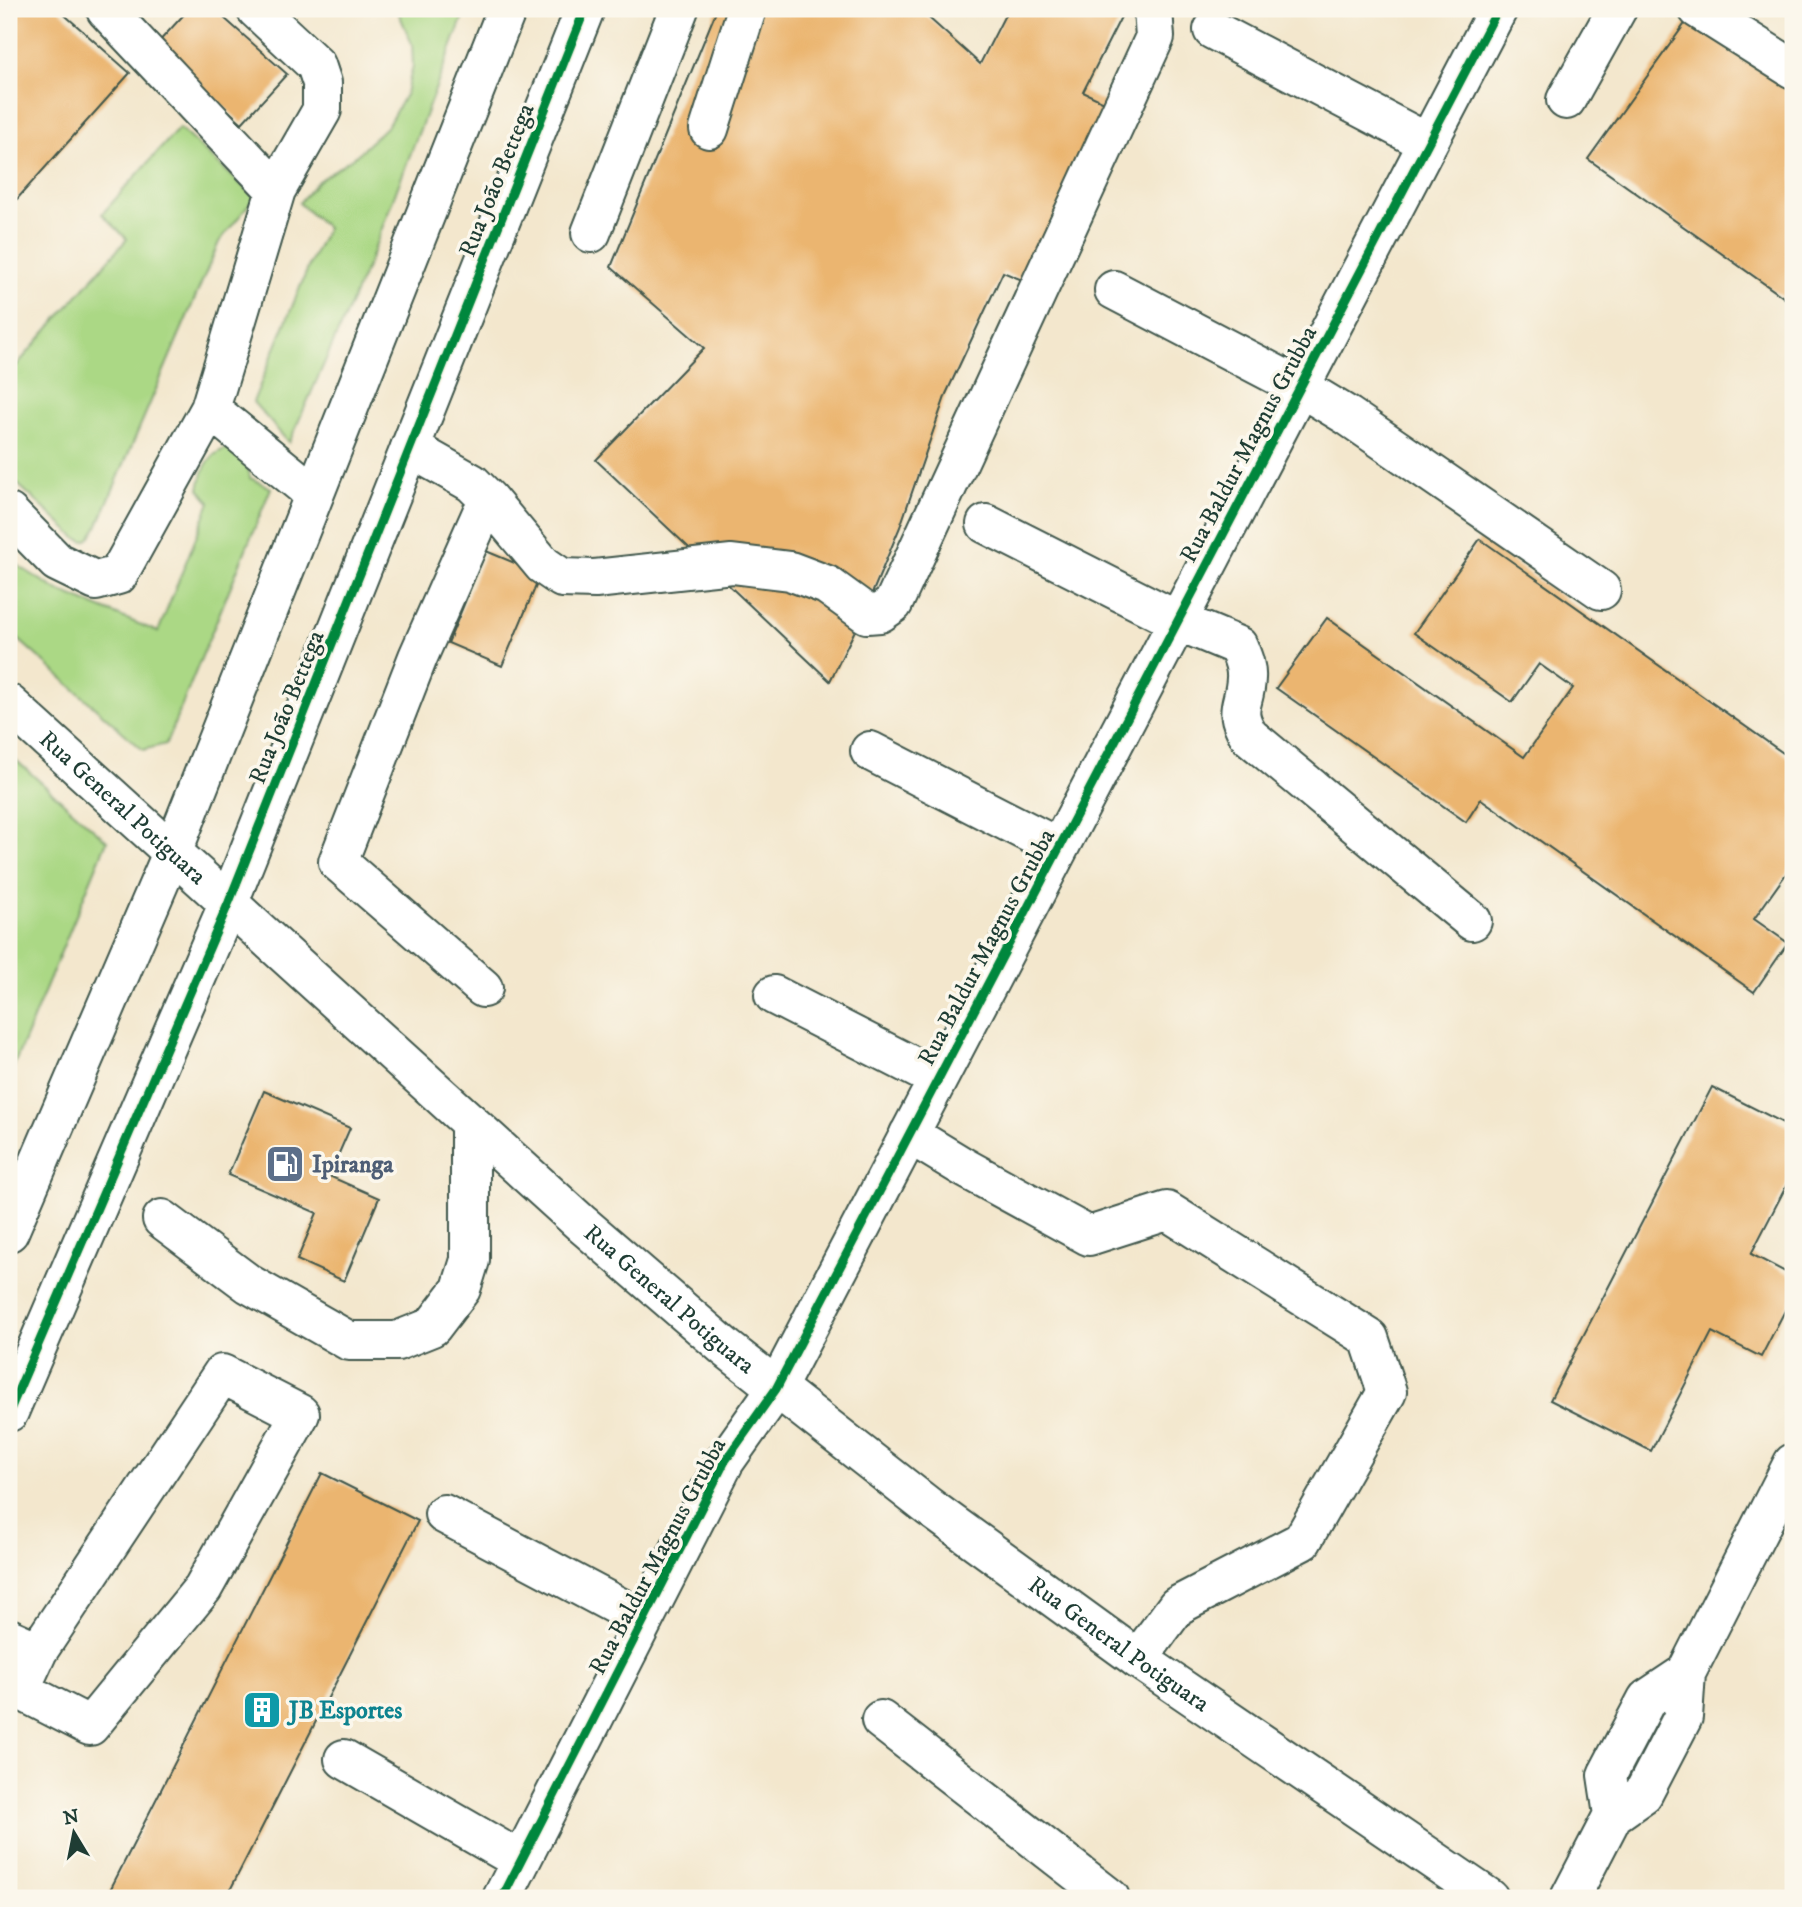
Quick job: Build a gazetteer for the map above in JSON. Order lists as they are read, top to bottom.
{
  "streets": {
    "main road": ["Rua João Bettega", "Rua Baldur Magnus Grubba", "Rua General Potiguara"]
  },
  "crossings": [
    ["Rua João Bettega", "Rua General Potiguara"],
    ["Rua Baldur Magnus Grubba", "Rua General Potiguara"]
  ],
  "places": {
    "fuel station": ["Ipiranga"],
    "building": ["JB Esportes"]
  },
  "north": "top"
}
